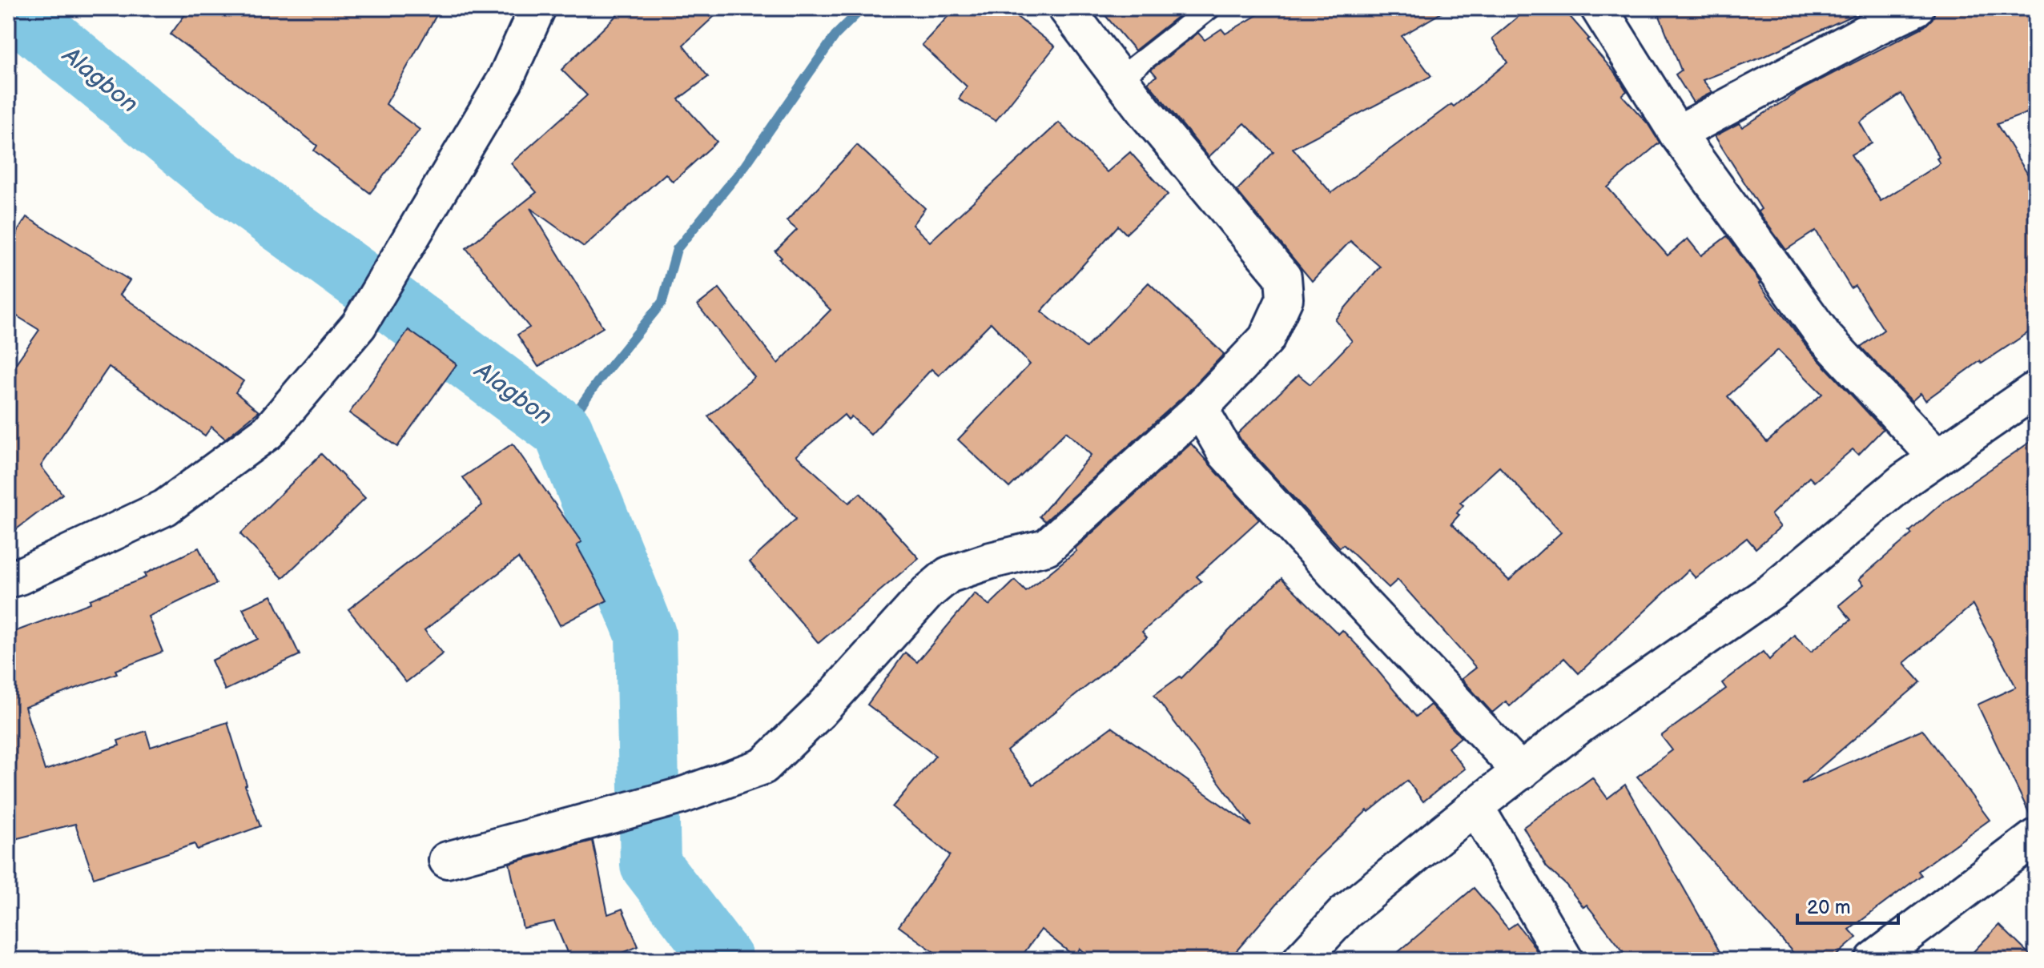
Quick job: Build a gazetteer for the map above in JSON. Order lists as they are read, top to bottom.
{
  "water": ["Alagbon"],
  "scale_bar": "20 m"
}
